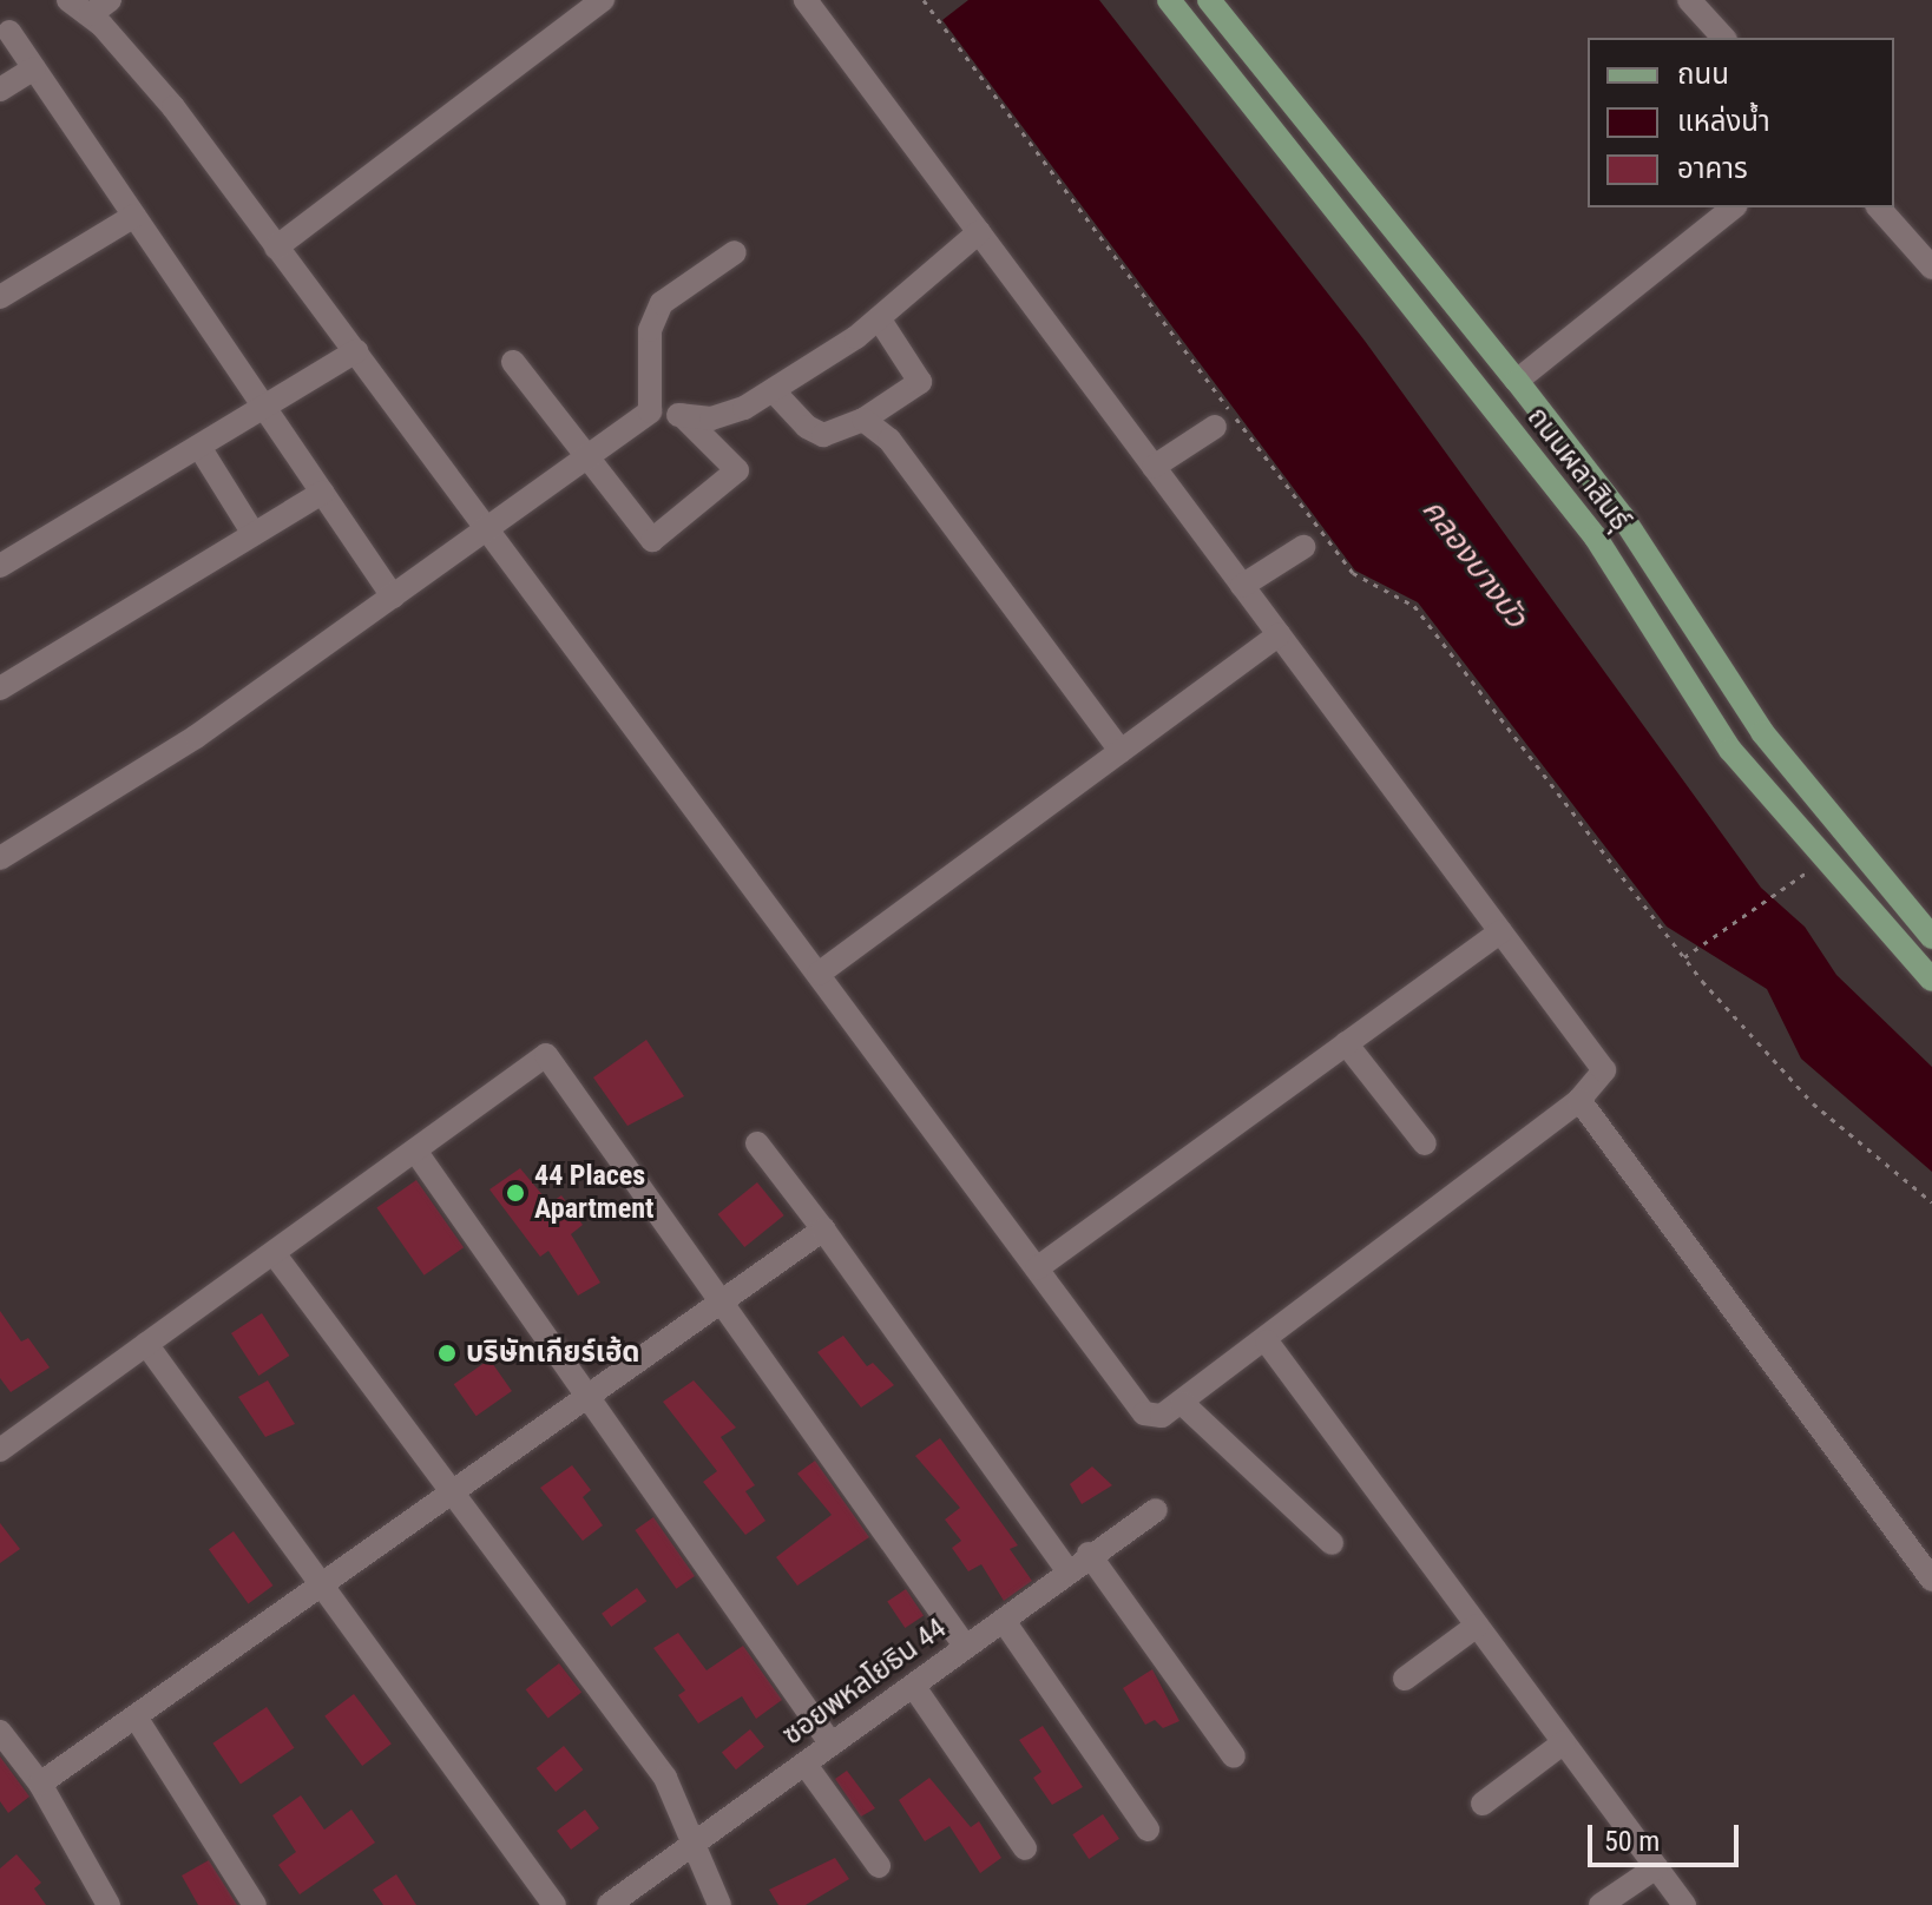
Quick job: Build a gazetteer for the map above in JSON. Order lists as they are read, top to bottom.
{
  "streets": {
    "main road": ["ถนนผลาสินธุ์"],
    "street": ["ซอยพหลโยธิน 44"]
  },
  "water": ["คลองบางบัว"],
  "places": ["44 Places Apartment", "บริษัทเกียร์เฮ้ด"],
  "legend": ["ถนน", "แหล่งน้ำ", "อาคาร"],
  "scale_bar": "50 m"
}
